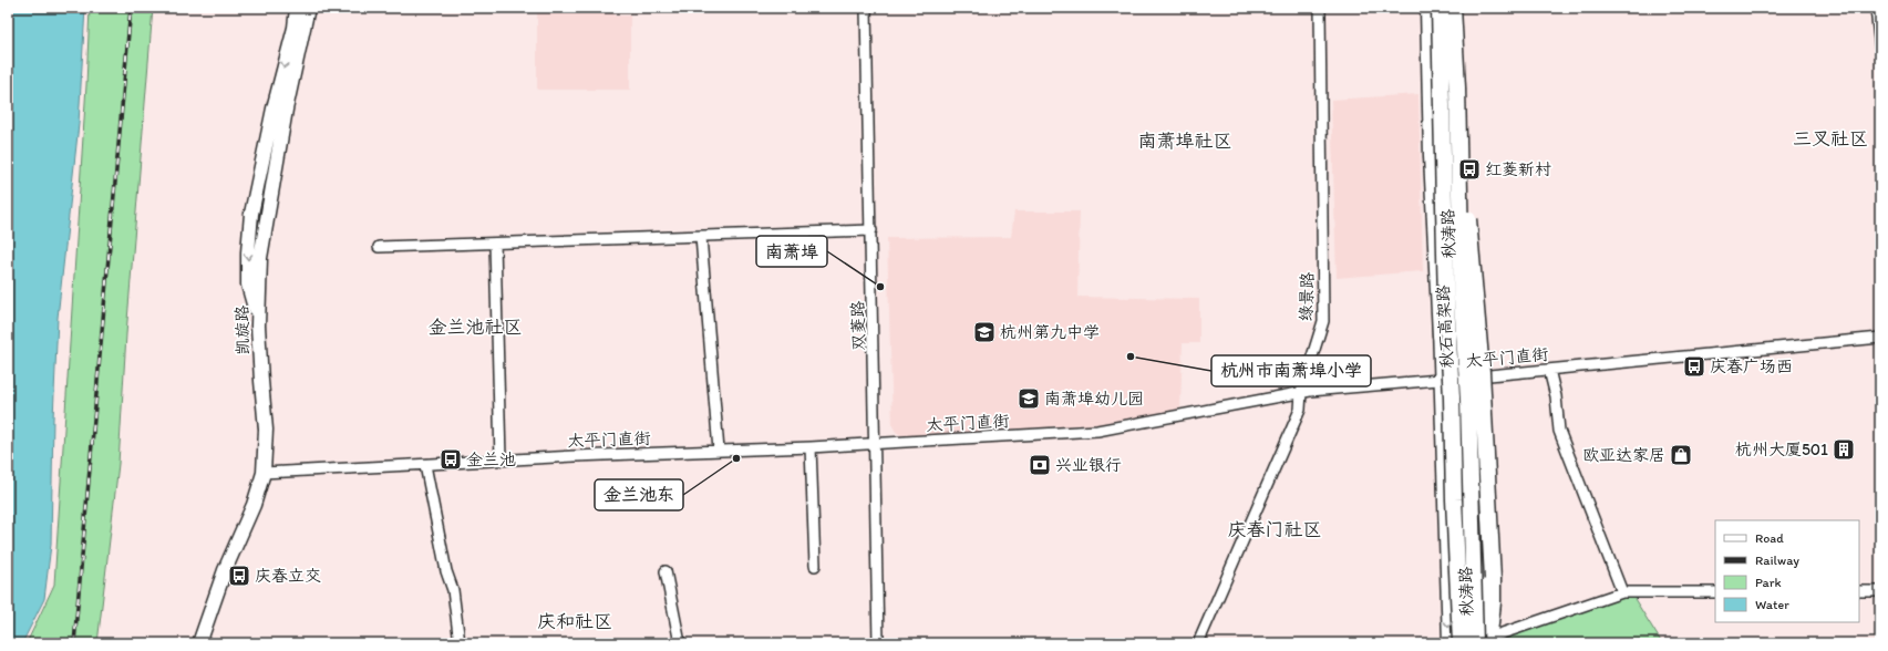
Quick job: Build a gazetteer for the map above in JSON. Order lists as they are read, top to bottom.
{
  "streets": {
    "highway": ["秋石高架路"],
    "main road": ["秋涛路", "凯旋路"],
    "street": ["绿景路", "双菱路", "太平门直街"]
  },
  "crossings": [
    ["秋涛路", "太平门直街"],
    ["绿景路", "太平门直街"],
    ["双菱路", "太平门直街"],
    ["凯旋路", "太平门直街"]
  ],
  "districts": [
    "三叉社区",
    "南萧埠社区",
    "金兰池社区",
    "庆春门社区",
    "庆和社区"
  ],
  "places": {
    "bus stop": [
      "红菱新村",
      "庆春广场西",
      "金兰池",
      "庆春立交"
    ],
    "other": ["南萧埠", "杭州市南萧埠小学", "金兰池东"],
    "school or university": ["杭州第九中学", "南萧埠幼儿园"],
    "building": ["杭州大厦501"],
    "shop": ["欧亚达家居"],
    "bank": ["兴业银行"]
  },
  "legend": [
    "Road",
    "Railway",
    "Park",
    "Water"
  ]
}
